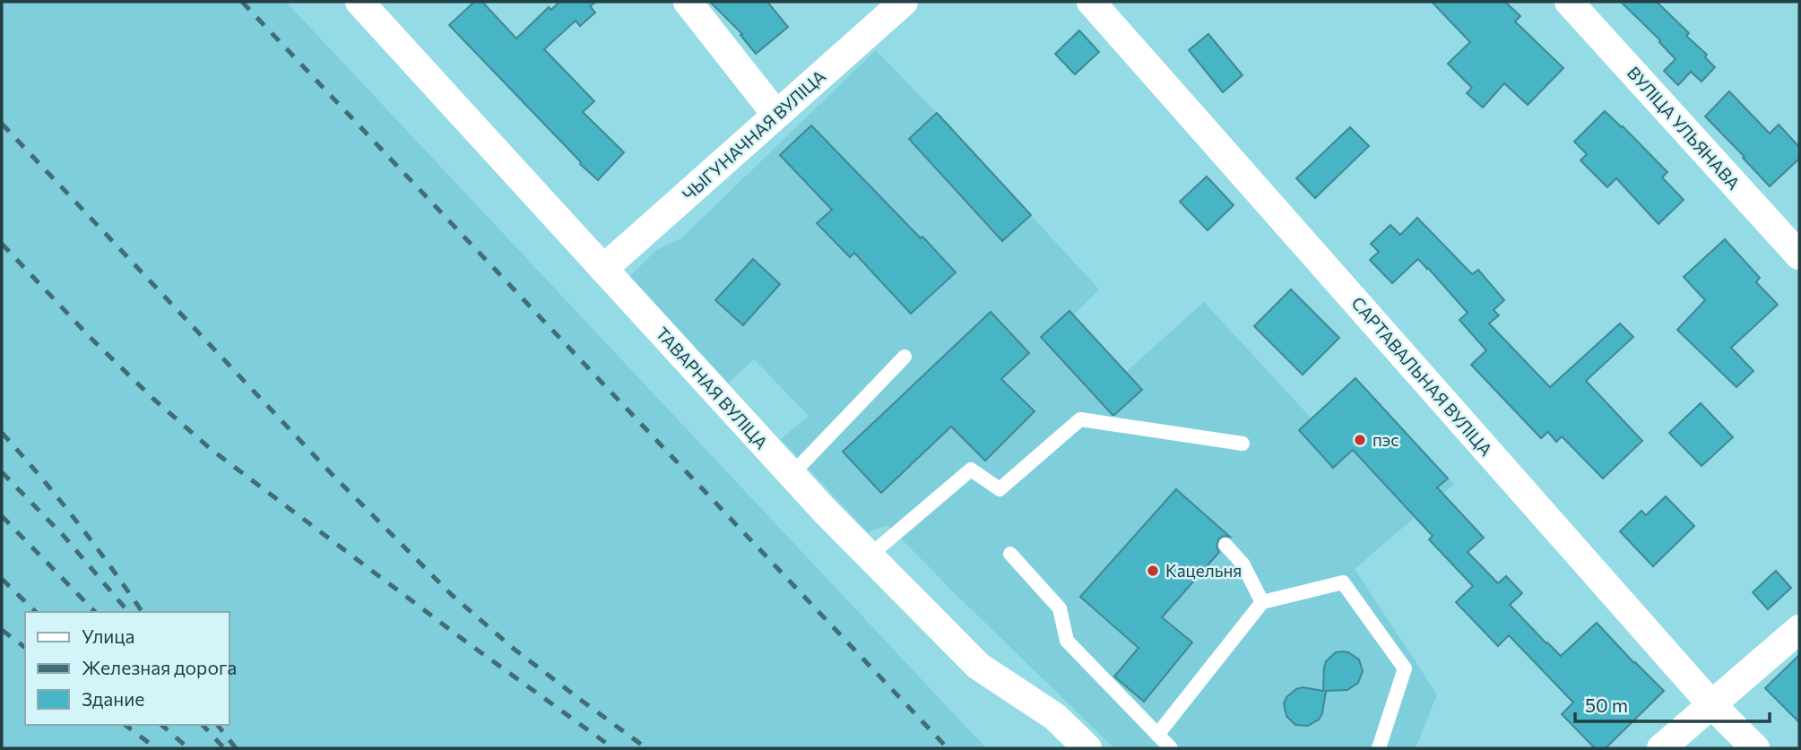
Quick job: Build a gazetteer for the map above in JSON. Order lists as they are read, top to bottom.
{
  "streets": {
    "street": [
      "ВУЛІЦА УЛЬЯНАВА",
      "ЧЫГУНАЧНАЯ ВУЛІЦА",
      "САРТАВАЛЬНАЯ ВУЛІЦА",
      "ТАВАРНАЯ ВУЛІЦА"
    ]
  },
  "crossings": [
    ["ЧЫГУНАЧНАЯ ВУЛІЦА", "ТАВАРНАЯ ВУЛІЦА"]
  ],
  "places": ["пэс", "Кацельня"],
  "legend": ["Улица", "Железная дорога", "Здание"],
  "scale_bar": "50 m"
}
